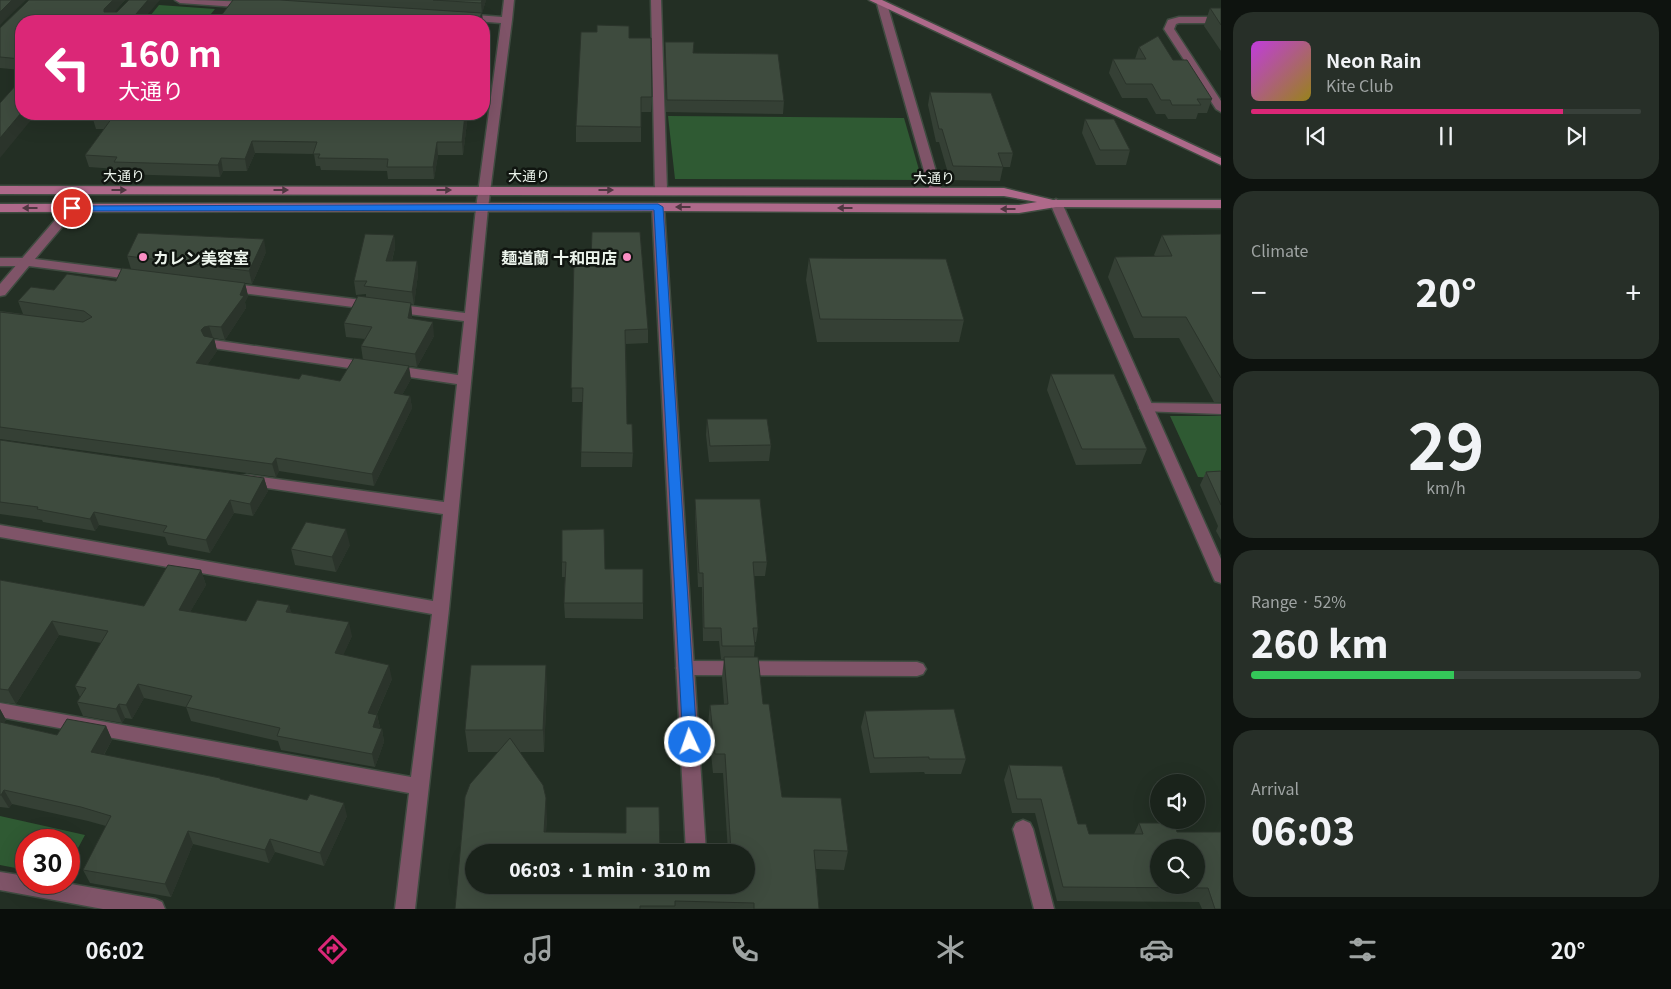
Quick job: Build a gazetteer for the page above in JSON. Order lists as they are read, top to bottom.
{
  "streets": {
    "street": ["大通り"]
  },
  "places": ["カレン美容室", "麺道蘭 十和田店"],
  "page": {
    "turn": ["160 m", "大通り"],
    "song": ["Neon Rain", "Kite Club"],
    "tile": [
      "Climate",
      ["29", "km/h"],
      ["Range · 52%", "260 km"],
      ["Arrival", "06:03"]
    ],
    "heat": ["−", "20°", "+"],
    "limit": "30",
    "trip": "06:03 · 1 min · 310 m",
    "tabs": ["06:02", "20°"]
  }
}
